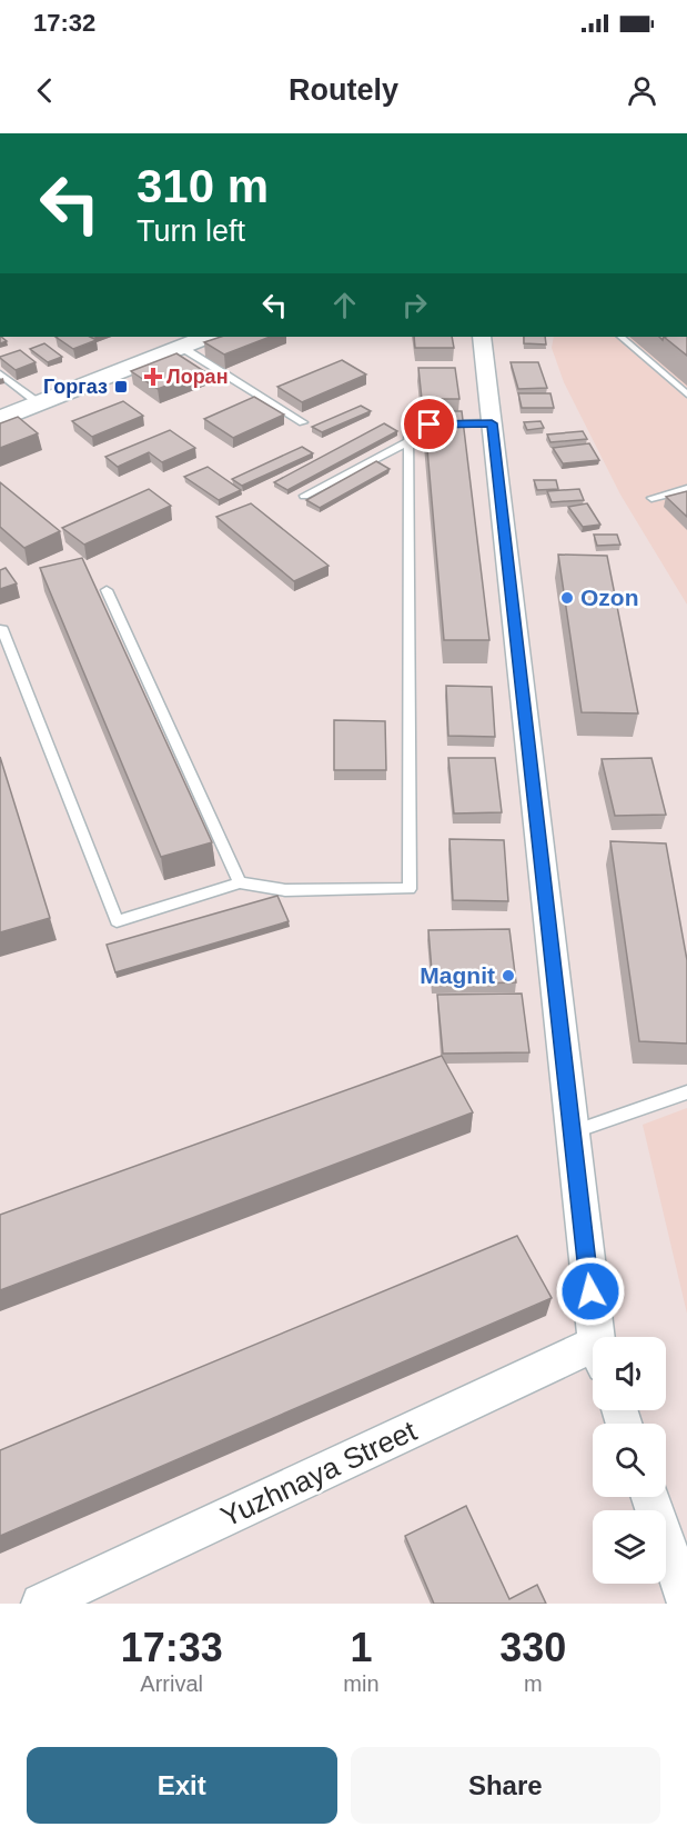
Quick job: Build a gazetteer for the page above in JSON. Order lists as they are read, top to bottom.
{
  "streets": {
    "street": ["Yuzhnaya Street"]
  },
  "places": {
    "health": ["Лоран"],
    "transit": ["Горгаз"],
    "other": ["Ozon", "Magnit"]
  },
  "page": {
    "status": "17:32",
    "header": "Routely",
    "turn": ["310 m", "Turn left"],
    "eta": [
      "17:33",
      "Arrival",
      "1",
      "min",
      "330",
      "m"
    ],
    "buttons": ["Exit", "Share"]
  }
}
